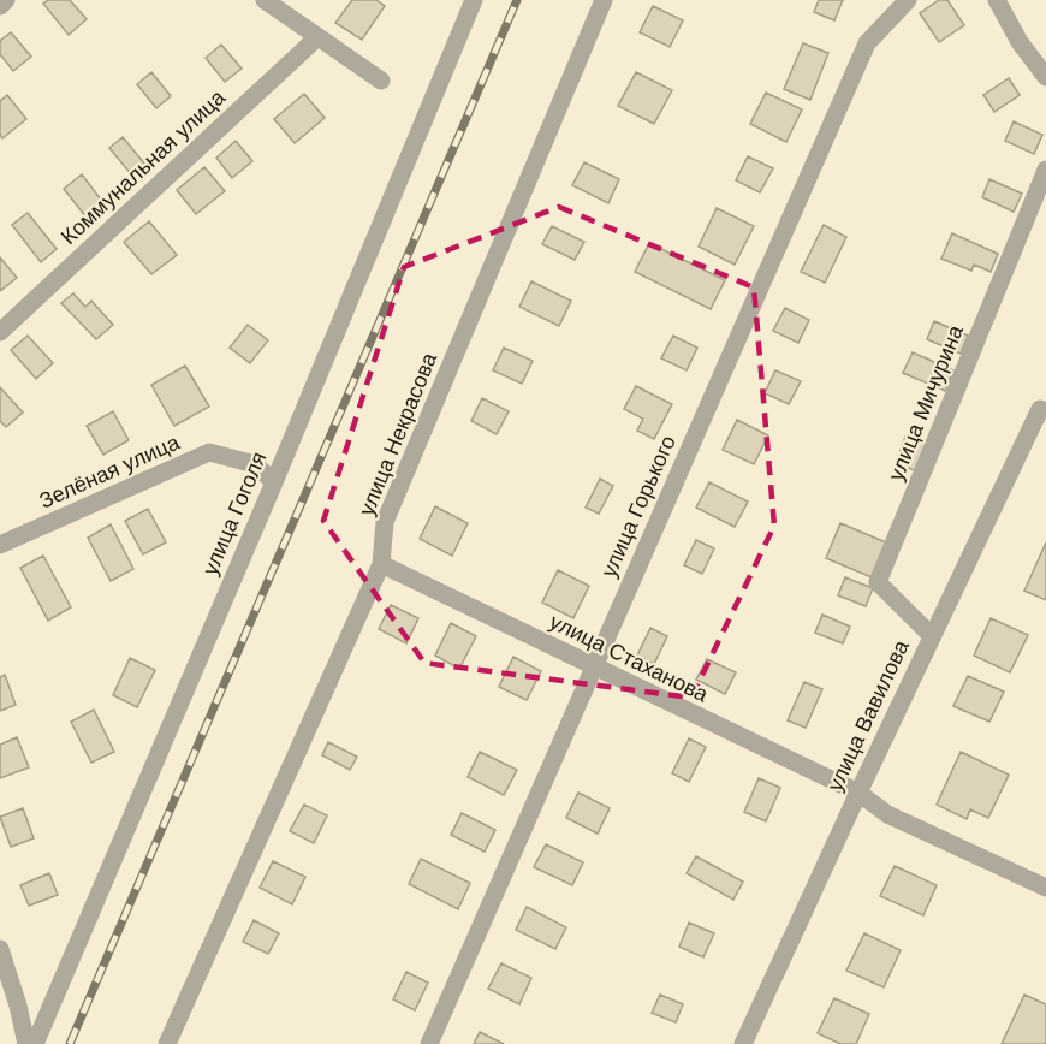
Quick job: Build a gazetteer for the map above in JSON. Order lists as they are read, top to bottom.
{
  "streets": {
    "street": [
      "Коммунальная улица",
      "улица Мичурина",
      "улица Некрасова",
      "Зелёная улица",
      "улица Горького",
      "улица Гоголя",
      "улица Стаханова",
      "улица Вавилова"
    ]
  },
  "crossings": [
    ["улица Мичурина", "улица Вавилова"],
    ["улица Некрасова", "улица Стаханова"],
    ["Зелёная улица", "улица Гоголя"],
    ["улица Горького", "улица Стаханова"],
    ["улица Стаханова", "улица Вавилова"]
  ]
}
